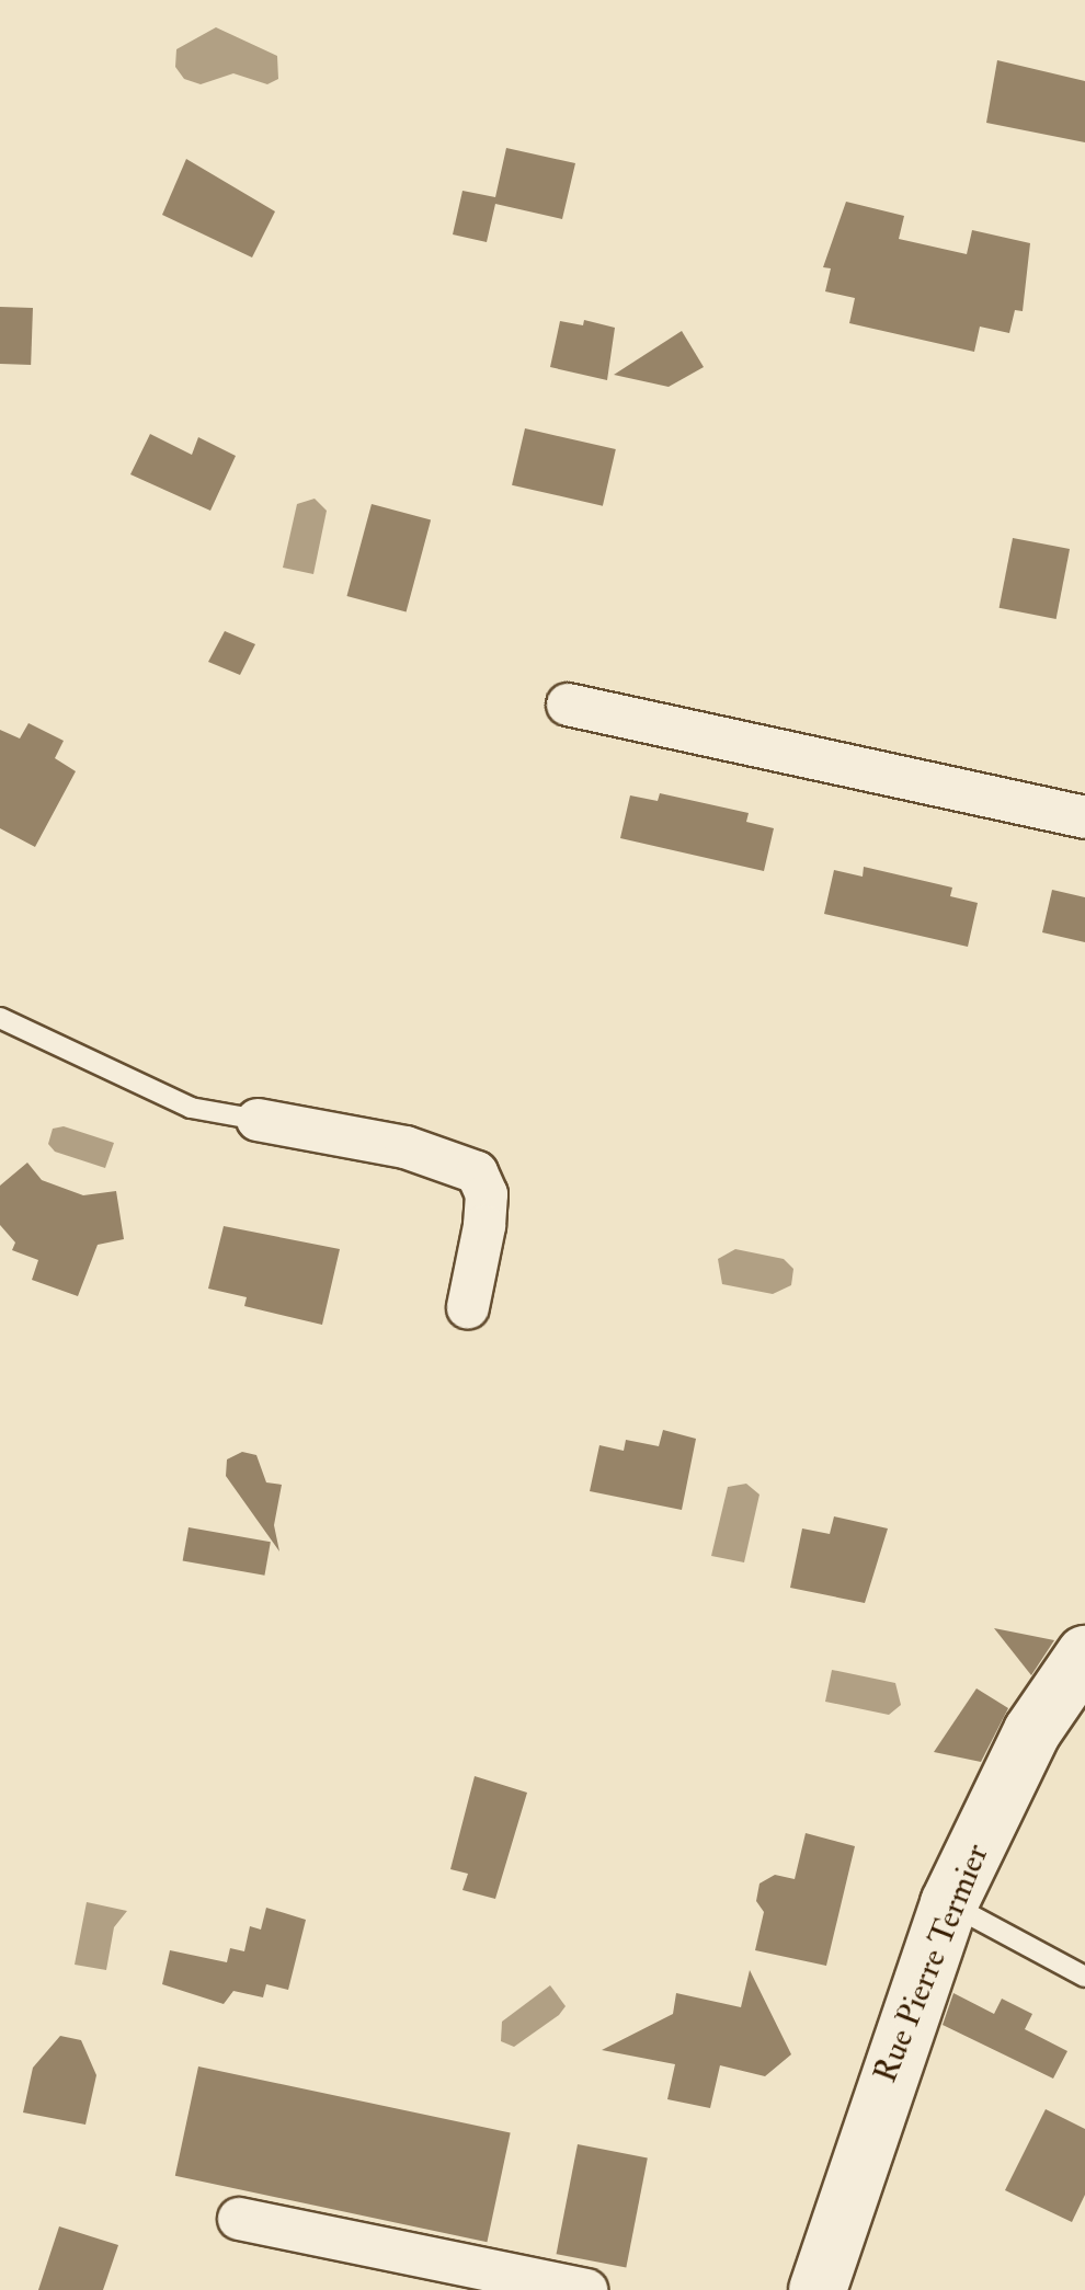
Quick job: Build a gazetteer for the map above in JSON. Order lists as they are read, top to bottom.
{
  "streets": {
    "street": ["Rue Pierre Termier"]
  }
}
